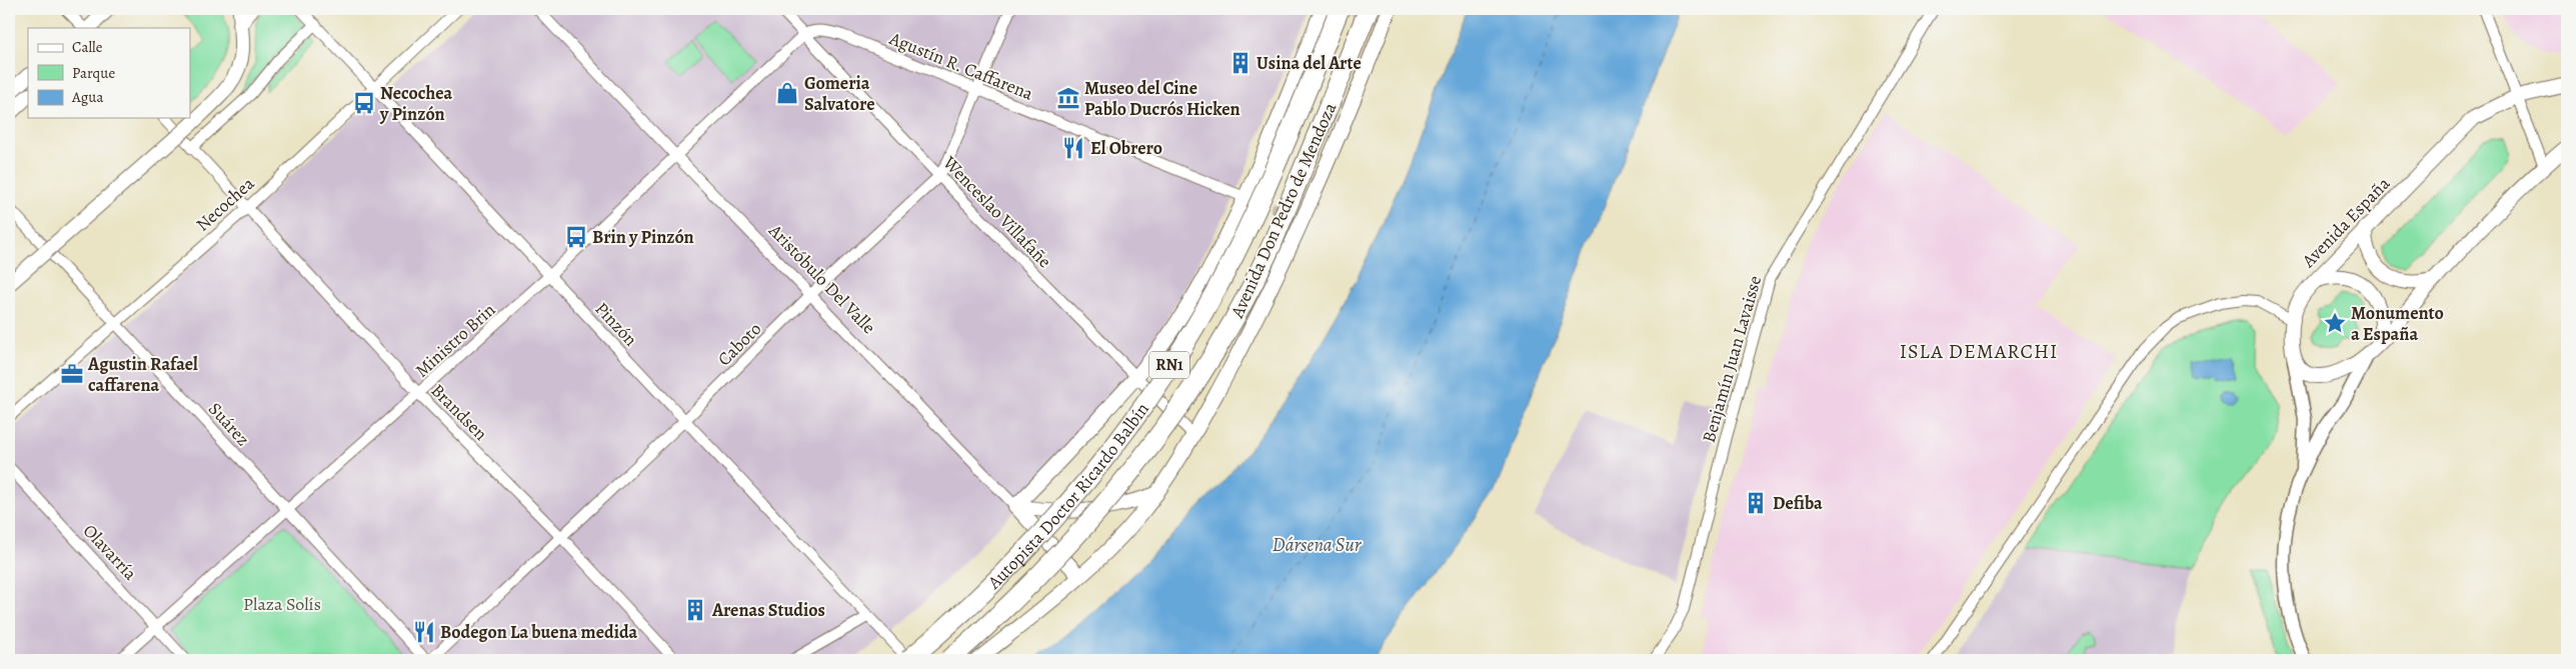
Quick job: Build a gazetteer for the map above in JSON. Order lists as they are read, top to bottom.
{
  "streets": {
    "highway": ["RN1", "Autopista Doctor Ricardo Balbín"],
    "main road": ["Avenida Don Pedro de Mendoza", "Avenida España", "Aristóbulo Del Valle"],
    "street": [
      "Agustín R. Caffarena",
      "Necochea",
      "Wenceslao Villafañe",
      "Pinzón",
      "Ministro Brin",
      "Caboto",
      "Benjamín Juan Lavaisse",
      "Brandsen",
      "Suárez",
      "Olavarría"
    ]
  },
  "crossings": [
    ["Agustín R. Caffarena", "Wenceslao Villafañe"],
    ["Agustín R. Caffarena", "Ministro Brin"],
    ["Agustín R. Caffarena", "Caboto"],
    ["Necochea", "Pinzón"],
    ["Necochea", "Brandsen"],
    ["Necochea", "Suárez"],
    ["Avenida Don Pedro de Mendoza", "Wenceslao Villafañe"],
    ["Avenida Don Pedro de Mendoza", "Aristóbulo Del Valle"],
    ["Wenceslao Villafañe", "Ministro Brin"],
    ["Wenceslao Villafañe", "Caboto"],
    ["Aristóbulo Del Valle", "Ministro Brin"],
    ["Aristóbulo Del Valle", "Caboto"],
    ["Pinzón", "Ministro Brin"],
    ["Pinzón", "Caboto"],
    ["Pinzón", "Autopista Doctor Ricardo Balbín"],
    ["Ministro Brin", "Brandsen"],
    ["Ministro Brin", "Suárez"],
    ["Ministro Brin", "Olavarría"],
    ["Caboto", "Brandsen"]
  ],
  "districts": ["ISLA DEMARCHI"],
  "water": ["Dársena Sur"],
  "parks": ["Plaza Solís"],
  "places": {
    "building": ["Usina del Arte", "Defiba", "Arenas Studios"],
    "shop": ["Gomeria Salvatore"],
    "museum": ["Museo del Cine Pablo Ducrós Hicken"],
    "bus stop": ["Necochea y Pinzón", "Brin y Pinzón"],
    "restaurant": ["El Obrero", "Bodegon La buena medida"],
    "place": ["Monumento a España"],
    "office": ["Agustin Rafael caffarena"]
  },
  "legend": ["Calle", "Parque", "Agua"]
}
